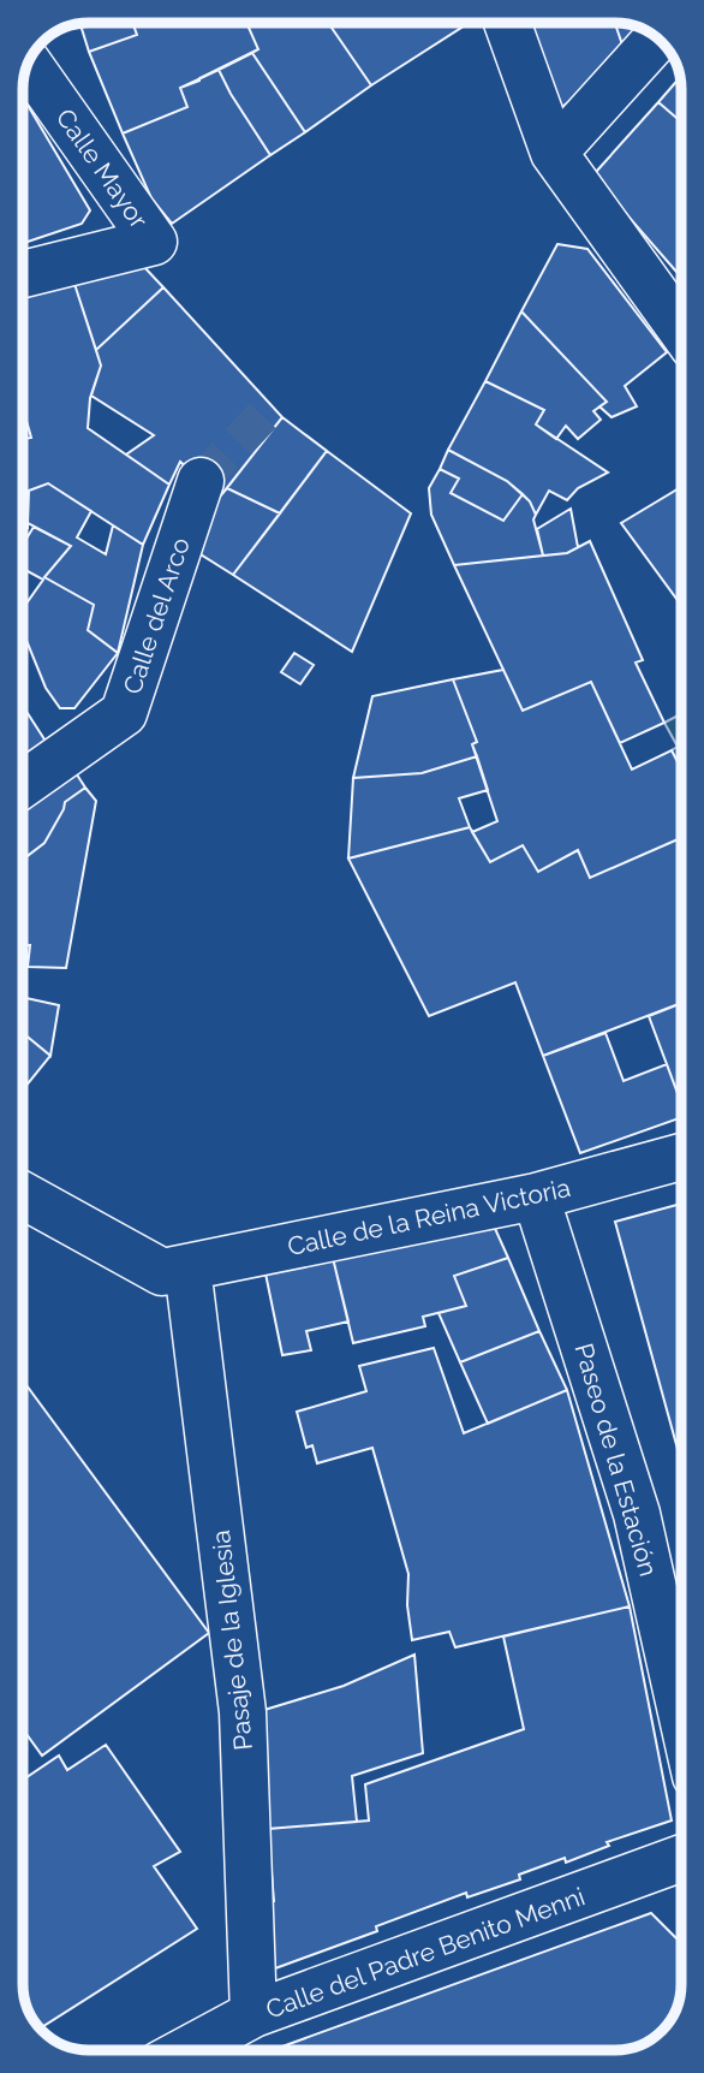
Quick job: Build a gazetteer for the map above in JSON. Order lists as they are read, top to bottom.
{
  "streets": {
    "street": [
      "Calle Mayor",
      "Calle del Arco",
      "Calle de la Reina Victoria",
      "Paseo de la Estación",
      "Pasaje de la Iglesia",
      "Calle del Padre Benito Menni"
    ]
  },
  "crossings": [
    ["Calle de la Reina Victoria", "Paseo de la Estación"],
    ["Calle de la Reina Victoria", "Pasaje de la Iglesia"],
    ["Pasaje de la Iglesia", "Calle del Padre Benito Menni"]
  ]
}
